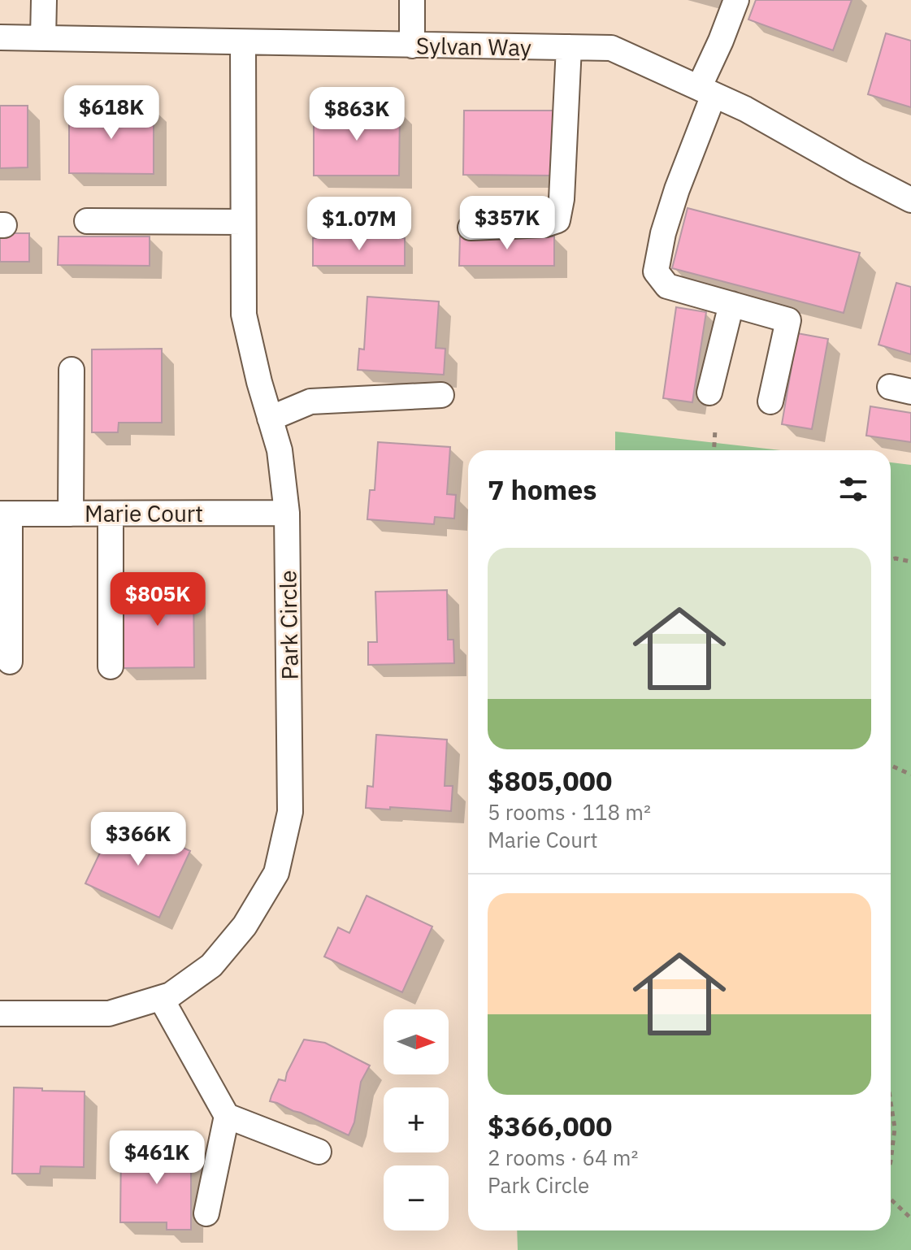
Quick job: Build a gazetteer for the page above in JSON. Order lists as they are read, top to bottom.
{
  "streets": {
    "street": ["Sylvan Way", "Marie Court", "Park Circle"]
  },
  "crossings": [
    ["Sylvan Way", "Park Circle"],
    ["Marie Court", "Park Circle"]
  ],
  "north": "right",
  "page": {
    "price": [
      "$618K",
      "$863K",
      "$357K",
      "$1.07M",
      "$805K",
      "$366K",
      "$461K"
    ],
    "heading": "7 homes",
    "list": [
      {
        "name": "$805,000",
        "note": "5 rooms · 118 m² · Marie Court"
      },
      {
        "name": "$366,000",
        "note": "2 rooms · 64 m² · Park Circle"
      }
    ],
    "map_buttons": ["+", "−"]
  }
}
